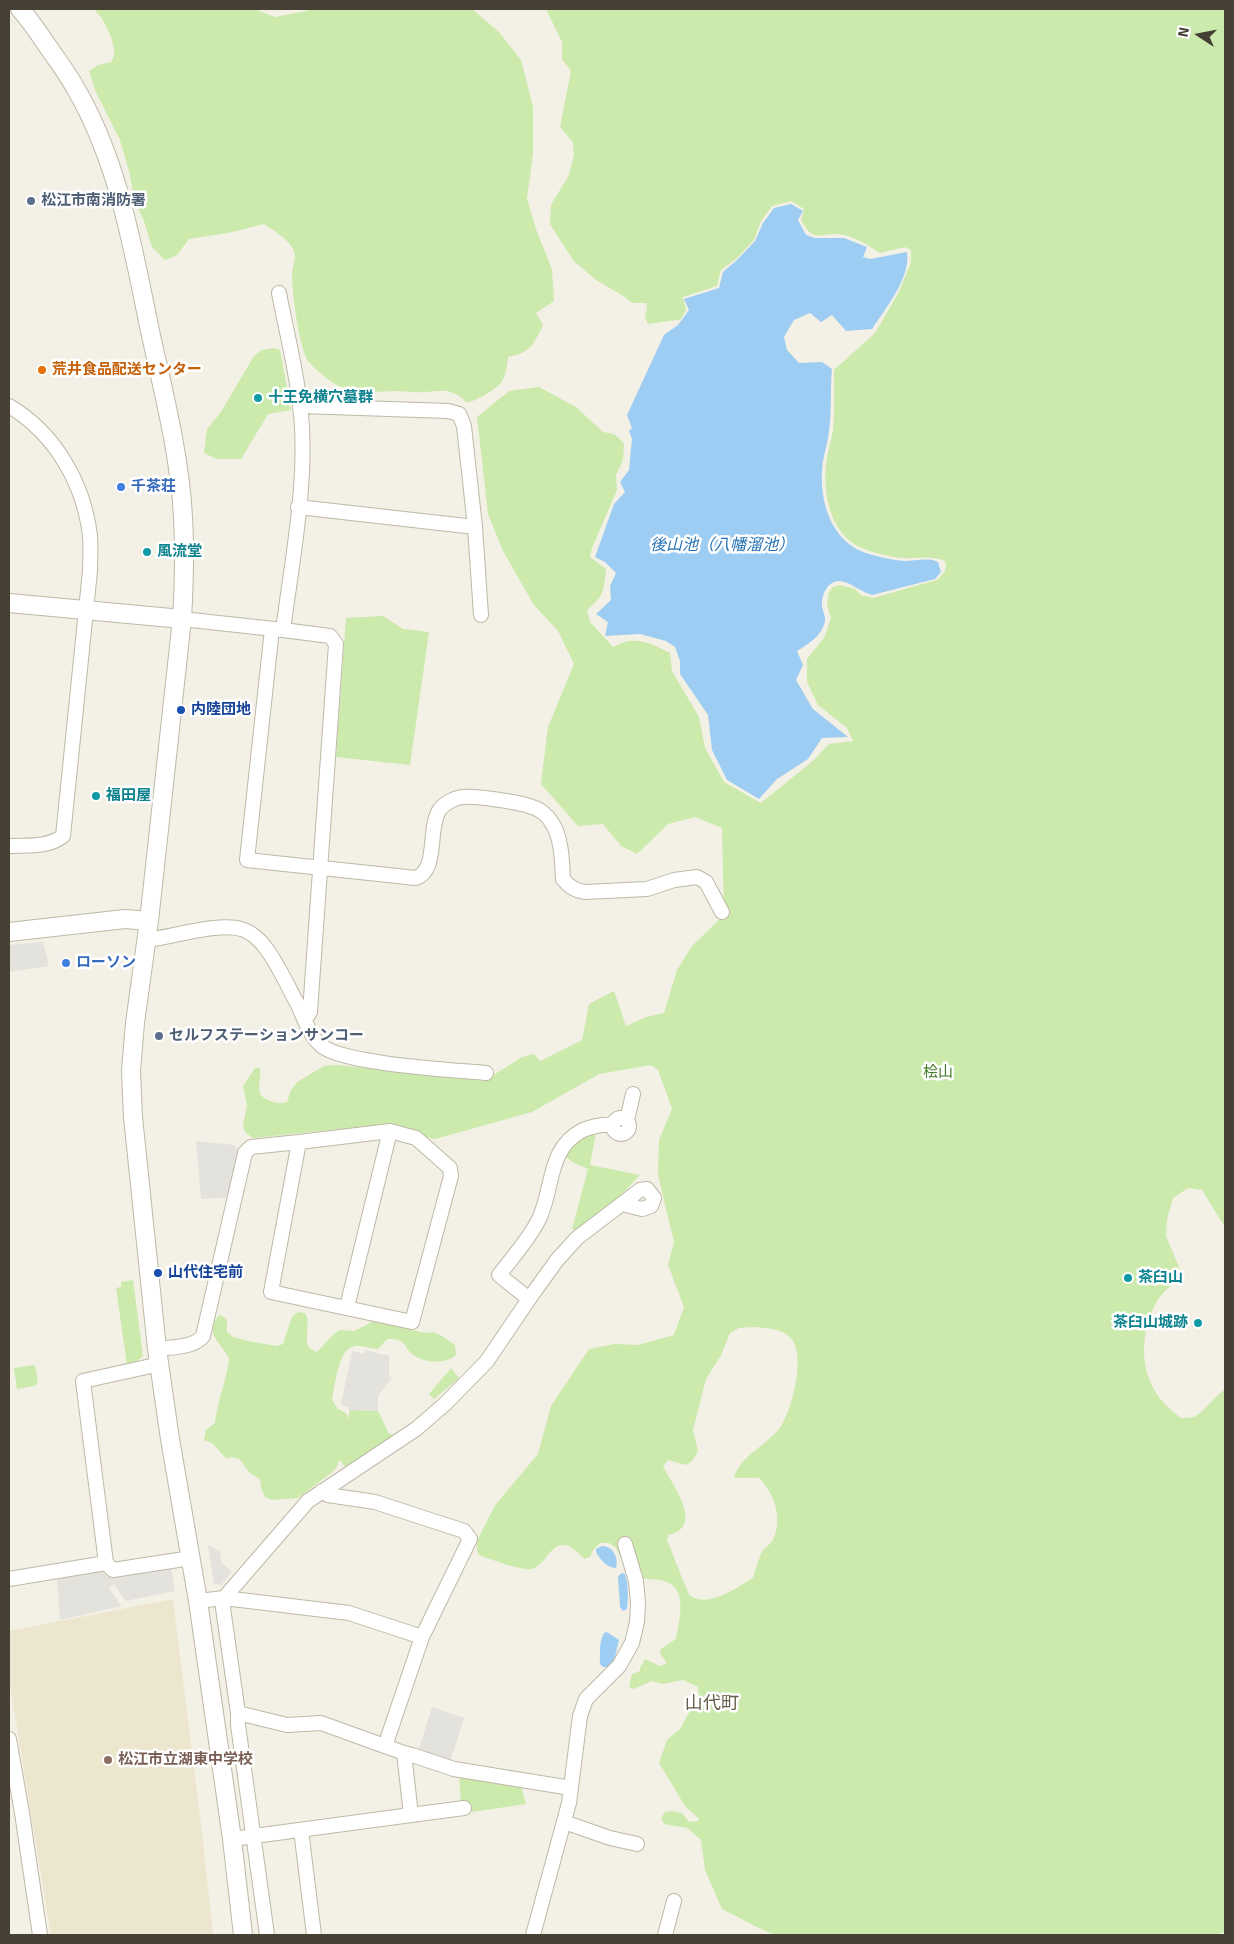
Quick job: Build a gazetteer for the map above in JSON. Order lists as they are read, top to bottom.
{
  "districts": ["山代町"],
  "water": ["後山池（八幡溜池）"],
  "parks": ["桧山"],
  "places": [
    "松江市南消防署",
    "荒井食品配送センター",
    "十王免横穴墓群",
    "千茶荘",
    "風流堂",
    "内陸団地",
    "福田屋",
    "ローソン",
    "セルフステーションサンコー",
    "山代住宅前",
    "茶臼山",
    "茶臼山城跡",
    "松江市立湖東中学校"
  ],
  "north": "left"
}
